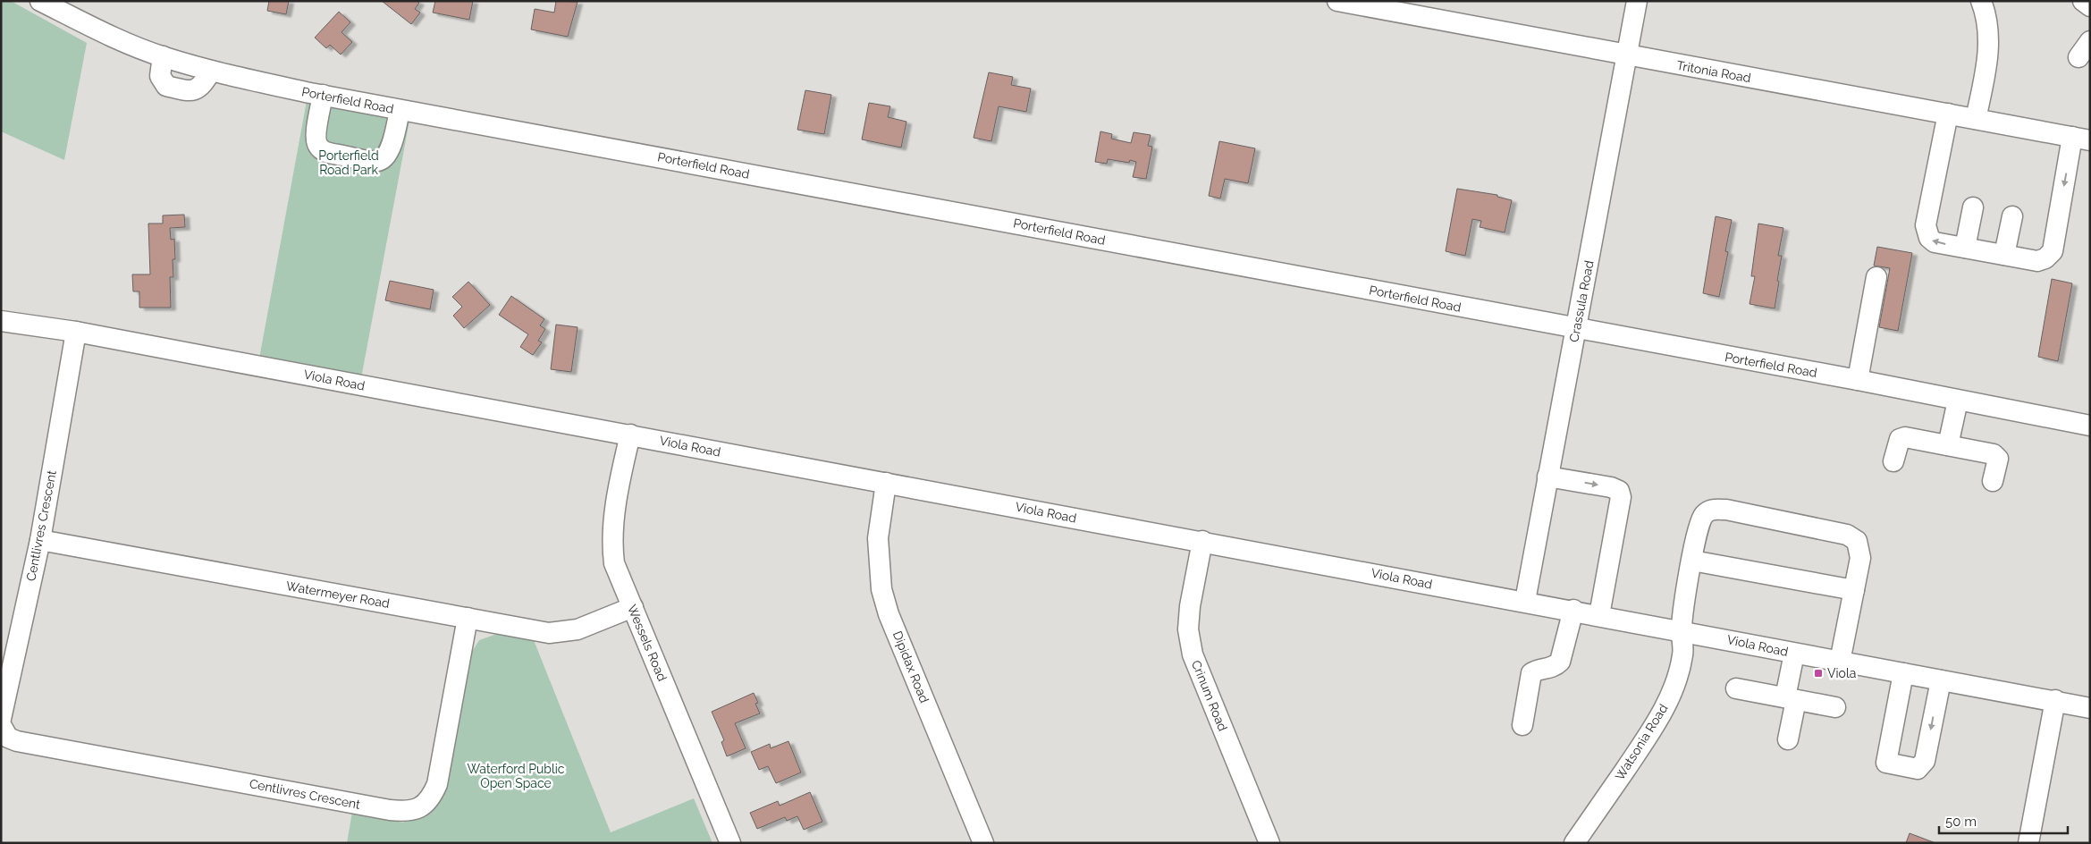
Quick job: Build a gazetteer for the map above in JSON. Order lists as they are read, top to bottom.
{
  "streets": {
    "street": [
      "Tritonia Road",
      "Porterfield Road",
      "Crassula Road",
      "Viola Road",
      "Centlivres Crescent",
      "Watermeyer Road",
      "Wessels Road",
      "Dipidax Road",
      "Crinum Road",
      "Watsonia Road"
    ]
  },
  "crossings": [
    ["Tritonia Road", "Crassula Road"],
    ["Porterfield Road", "Crassula Road"],
    ["Crassula Road", "Viola Road"],
    ["Viola Road", "Centlivres Crescent"],
    ["Viola Road", "Wessels Road"],
    ["Viola Road", "Dipidax Road"],
    ["Viola Road", "Crinum Road"],
    ["Viola Road", "Watsonia Road"],
    ["Centlivres Crescent", "Watermeyer Road"],
    ["Watermeyer Road", "Wessels Road"]
  ],
  "parks": ["Porterfield Road Park", "Waterford Public Open Space"],
  "places": {
    "transit": ["Viola"]
  },
  "scale_bar": "50 m"
}
